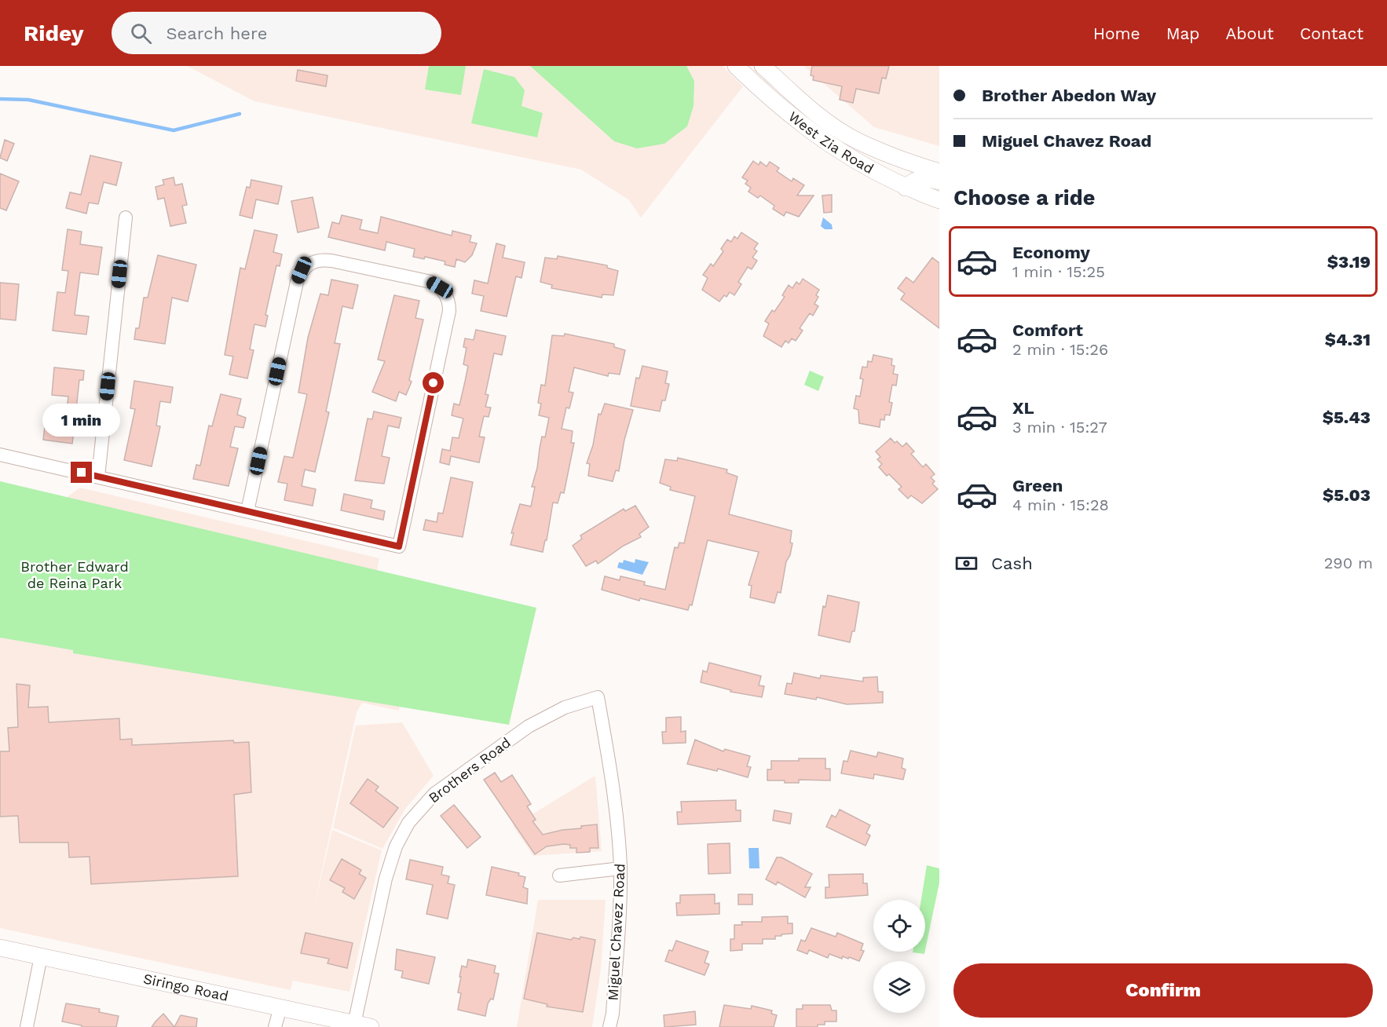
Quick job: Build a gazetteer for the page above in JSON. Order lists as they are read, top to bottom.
{
  "streets": {
    "street": [
      "West Zia Road",
      "Brothers Road",
      "Miguel Chavez Road",
      "Siringo Road"
    ]
  },
  "crossings": [
    ["Brothers Road", "Miguel Chavez Road"],
    ["Brothers Road", "Siringo Road"]
  ],
  "parks": ["Brother Edward de Reina Park"],
  "page": {
    "header": "Ridey",
    "search": "Search here",
    "nav": [
      "Home",
      "Map",
      "About",
      "Contact"
    ],
    "banner": ["Brother Abedon Way", "Miguel Chavez Road"],
    "heading": "Choose a ride",
    "list": [
      {
        "name": "Economy",
        "note": "1 min · 15:25",
        "value": "$3.19"
      },
      {
        "name": "Comfort",
        "note": "2 min · 15:26",
        "value": "$4.31"
      },
      {
        "name": "XL",
        "note": "3 min · 15:27",
        "value": "$5.43"
      },
      {
        "name": "Green",
        "note": "4 min · 15:28",
        "value": "$5.03"
      }
    ],
    "bubble": "1 min",
    "pay": ["Cash", "290 m"],
    "buttons": "Confirm"
  }
}
